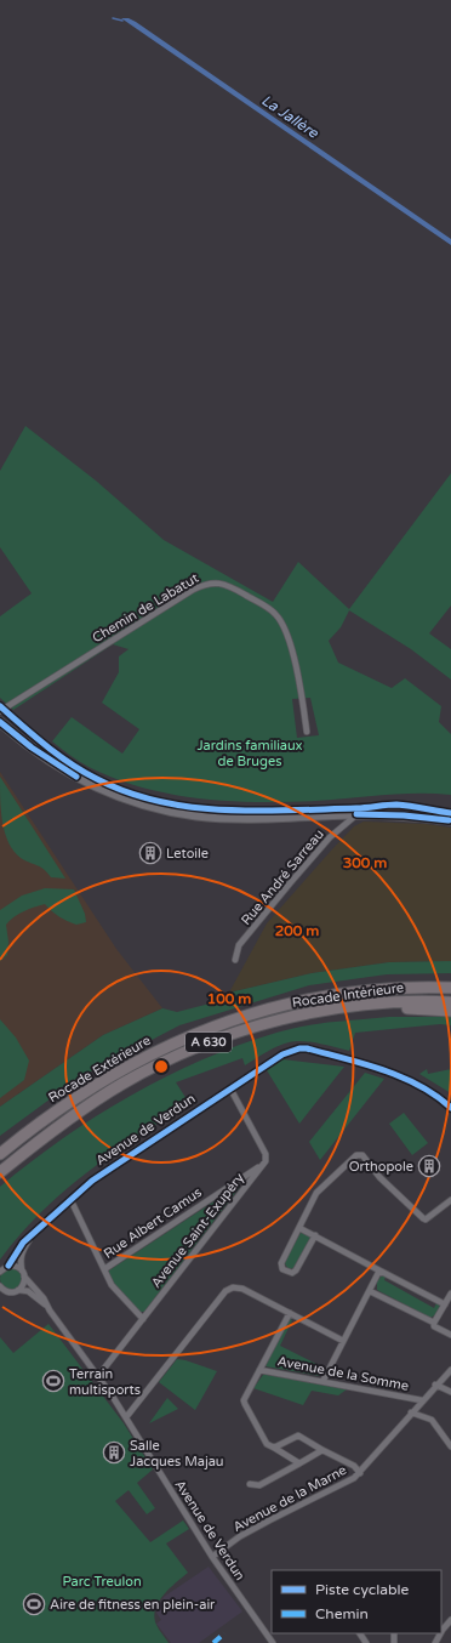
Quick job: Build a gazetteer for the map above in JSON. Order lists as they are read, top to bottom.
{
  "streets": {
    "highway": ["Rocade Intérieure", "A 630", "Rocade Extérieure"],
    "street": [
      "Chemin de Labatut",
      "Rue André Sarreau",
      "Avenue de Verdun",
      "Rue Albert Camus",
      "Avenue Saint-Exupéry",
      "Avenue de la Somme",
      "Avenue de la Marne"
    ]
  },
  "crossings": [
    ["Avenue de Verdun", "Avenue Saint-Exupéry"],
    ["Avenue de Verdun", "Avenue de la Marne"],
    ["Rue Albert Camus", "Avenue Saint-Exupéry"],
    ["Avenue de la Somme", "Avenue de la Marne"]
  ],
  "water": ["La Jallère"],
  "parks": ["Jardins familiaux de Bruges", "Parc Treulon"],
  "places": {
    "building": ["Letoile", "Orthopole", "Salle Jacques Majau"],
    "sports": ["Terrain multisports", "Aire de fitness en plein-air"]
  },
  "legend": ["Piste cyclable", "Chemin"],
  "rings": ["300 m", "200 m", "100 m"]
}
